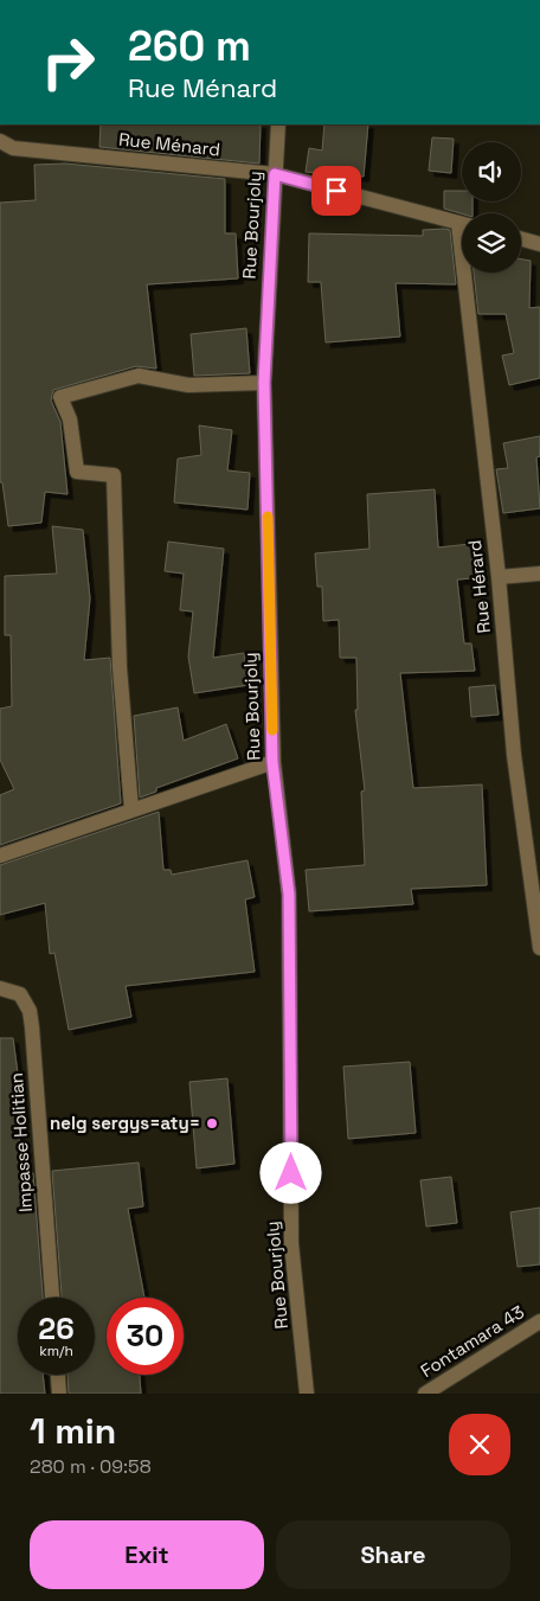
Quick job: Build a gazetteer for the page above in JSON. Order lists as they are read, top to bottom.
{
  "streets": {
    "street": [
      "Rue Ménard",
      "Rue Bourjoly",
      "Rue Hérard",
      "Impasse Holitian",
      "Fontamara 43"
    ]
  },
  "crossings": [
    ["Rue Ménard", "Rue Bourjoly"]
  ],
  "places": ["nelg sergys=aty="],
  "page": {
    "turn": ["260 m", "Rue Ménard"],
    "speed": "26 km/h",
    "limit": "30",
    "heading": ["1 min", "280 m · 09:58"],
    "buttons": ["Exit", "Share"]
  }
}
